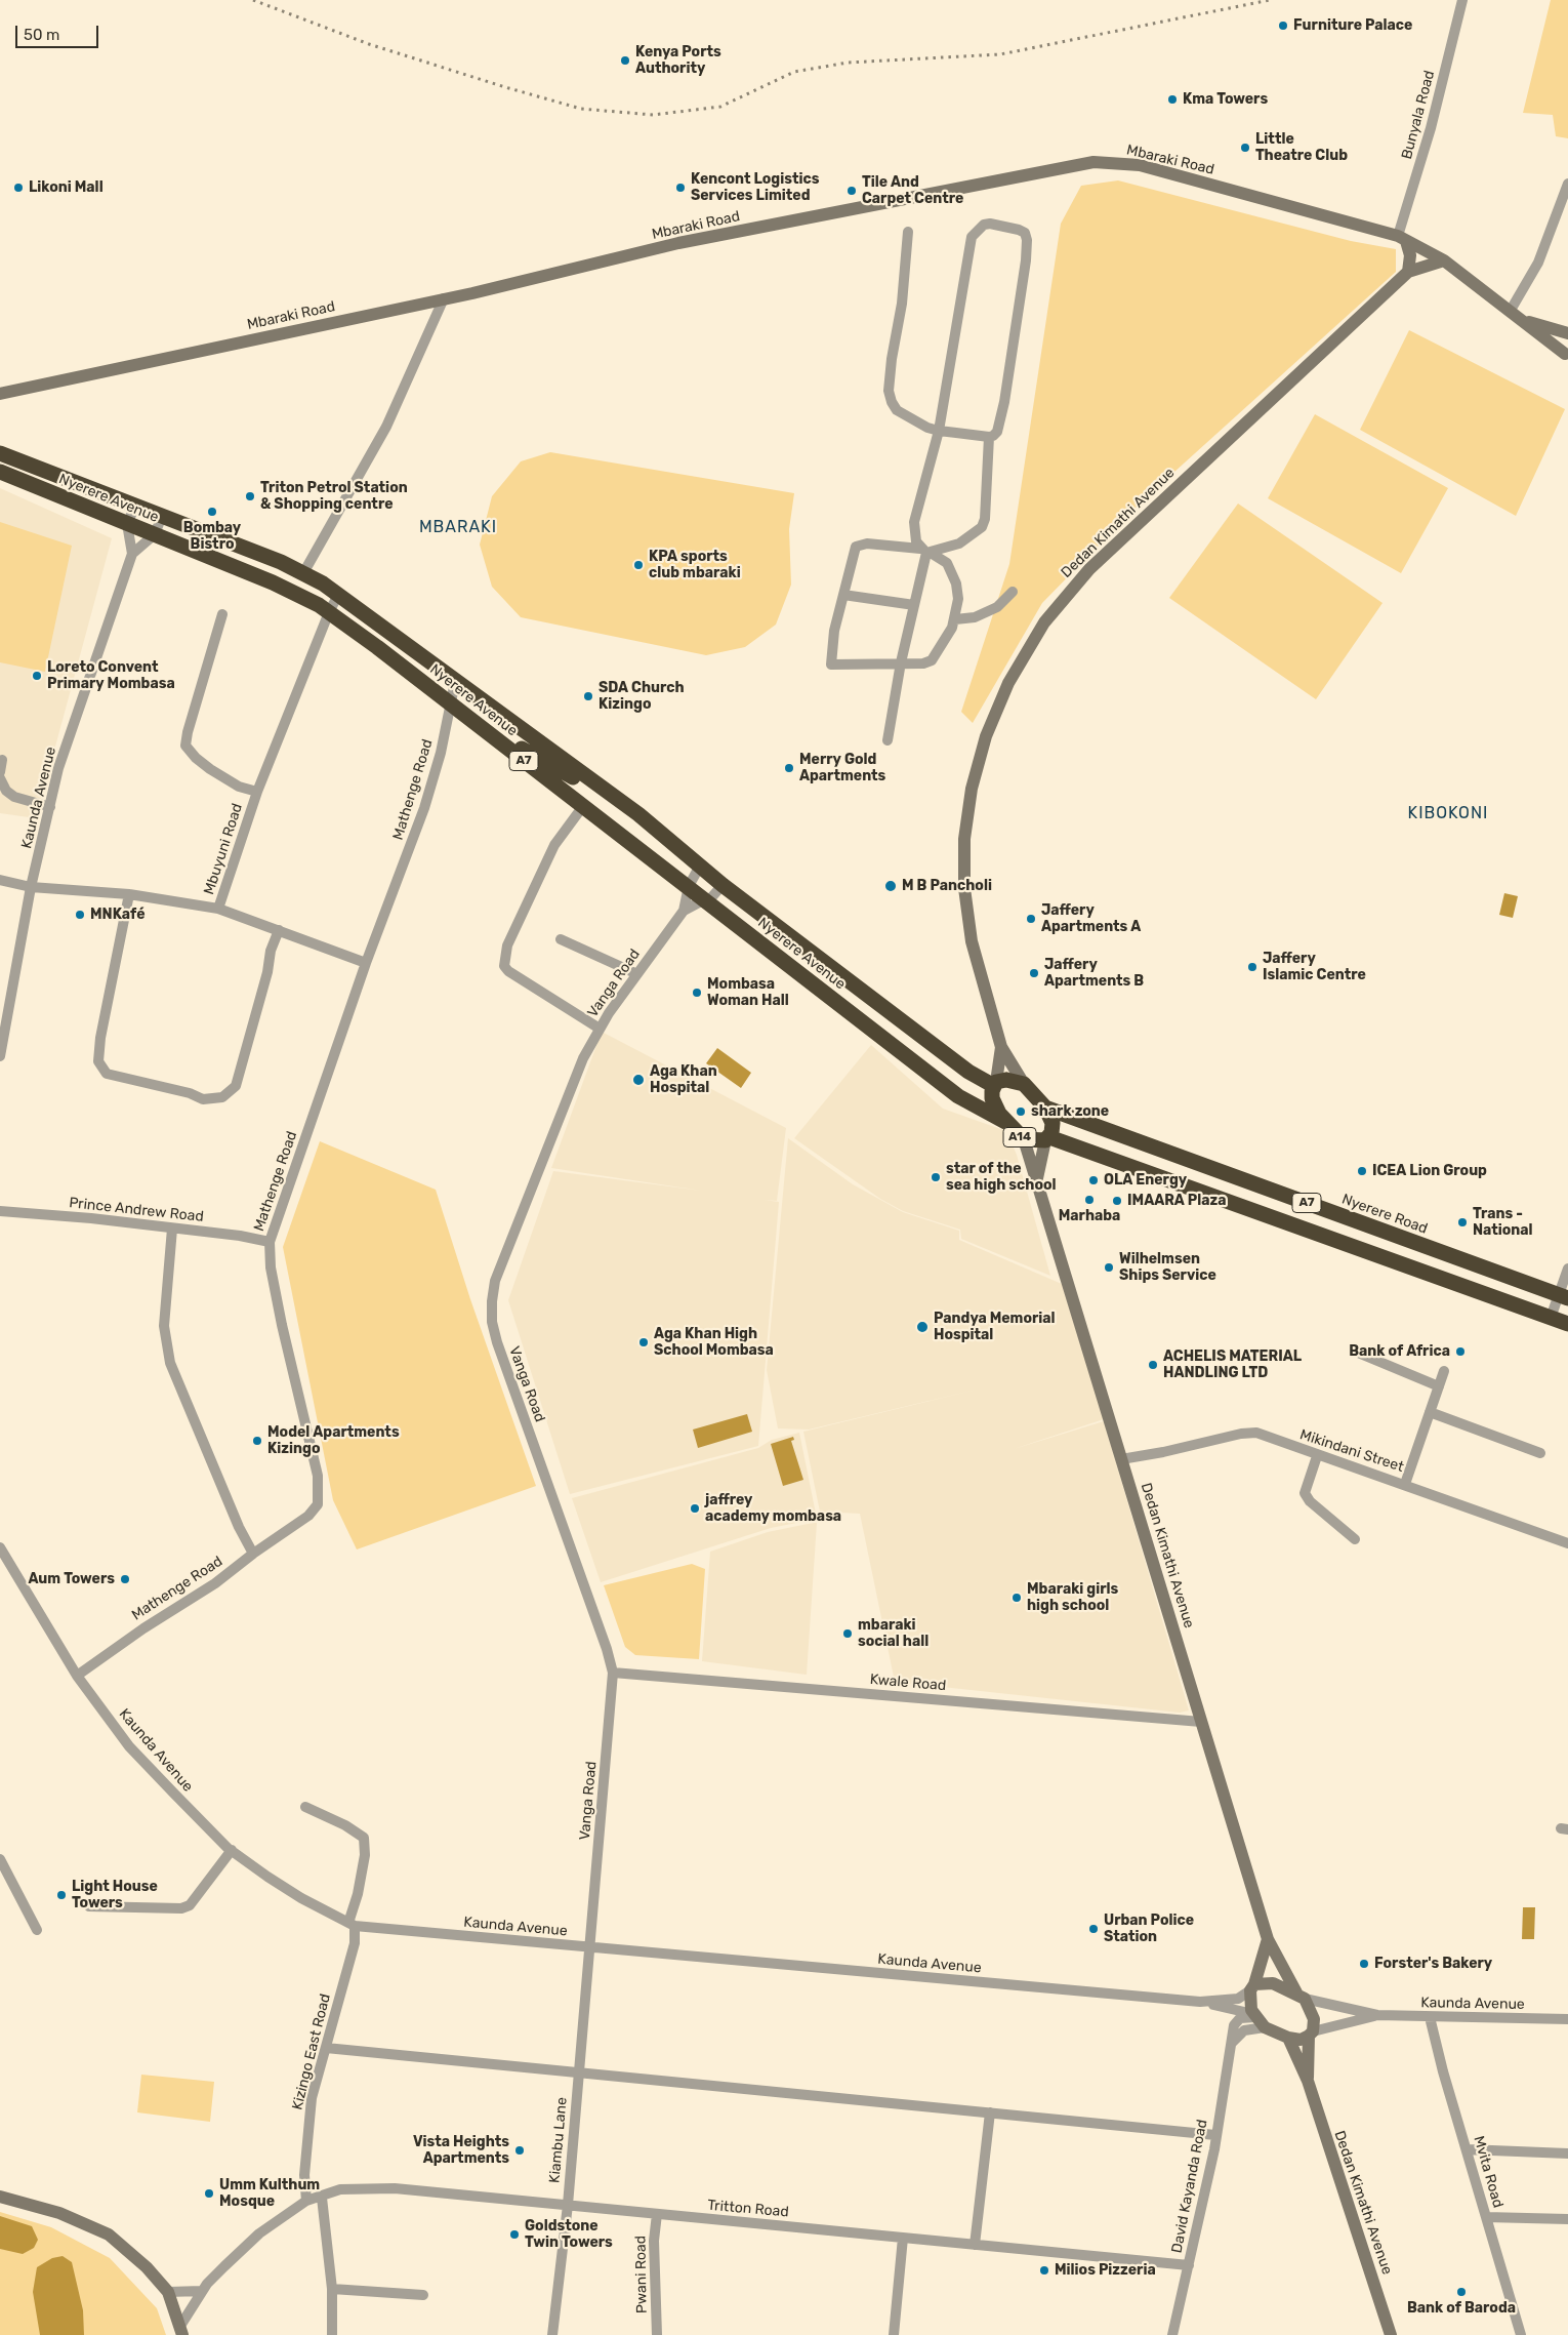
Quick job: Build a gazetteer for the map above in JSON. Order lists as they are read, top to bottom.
{
  "streets": {
    "highway": [
      "Nyerere Avenue",
      "A7",
      "A14",
      "Nyerere Road"
    ],
    "street": [
      "Bunyala Road",
      "Mbaraki Road",
      "Dedan Kimathi Avenue",
      "Mathenge Road",
      "Kaunda Avenue",
      "Mbuyuni Road",
      "Vanga Road",
      "Prince Andrew Road",
      "Mikindani Street",
      "Kwale Road",
      "Kizingo East Road",
      "Kiambu Lane",
      "Mvita Road",
      "David Kayanda Road",
      "Tritton Road",
      "Pwani Road"
    ]
  },
  "crossings": [
    ["Bunyala Road", "Mbaraki Road"],
    ["Mbaraki Road", "Dedan Kimathi Avenue"],
    ["Nyerere Avenue", "Mathenge Road"],
    ["Nyerere Avenue", "Kaunda Avenue"],
    ["Nyerere Avenue", "Mbuyuni Road"],
    ["Nyerere Avenue", "Vanga Road"],
    ["Nyerere Avenue", "A14"],
    ["Dedan Kimathi Avenue", "A7"],
    ["Dedan Kimathi Avenue", "A14"],
    ["Dedan Kimathi Avenue", "Mikindani Street"],
    ["Dedan Kimathi Avenue", "Kwale Road"],
    ["Dedan Kimathi Avenue", "David Kayanda Road"],
    ["A7", "A14"],
    ["Mathenge Road", "Kaunda Avenue"],
    ["Mathenge Road", "Prince Andrew Road"],
    ["Kaunda Avenue", "Mbuyuni Road"],
    ["Kaunda Avenue", "Vanga Road"],
    ["Kaunda Avenue", "Kizingo East Road"],
    ["Kaunda Avenue", "Kiambu Lane"],
    ["Kaunda Avenue", "Mvita Road"],
    ["Vanga Road", "Kwale Road"],
    ["Vanga Road", "Kiambu Lane"],
    ["A14", "Nyerere Road"],
    ["Kizingo East Road", "Tritton Road"],
    ["Kiambu Lane", "Tritton Road"],
    ["David Kayanda Road", "Tritton Road"],
    ["Tritton Road", "Pwani Road"]
  ],
  "districts": ["MBARAKI", "KIBOKONI"],
  "places": [
    "Furniture Palace",
    "Kenya Ports Authority",
    "Kma Towers",
    "Little Theatre Club",
    "Likoni Mall",
    "Kencont Logistics Services Limited",
    "Tile And Carpet Centre",
    "Triton Petrol Station & Shopping centre",
    "Bombay Bistro",
    "KPA sports club mbaraki",
    "Loreto Convent Primary Mombasa",
    "SDA Church Kizingo",
    "Merry Gold Apartments",
    "M B Pancholi",
    "MNKafé",
    "Jaffery Apartments A",
    "Jaffery Islamic Centre",
    "Jaffery Apartments B",
    "Mombasa Woman Hall",
    "Aga Khan Hospital",
    "shark zone",
    "ICEA Lion Group",
    "star of the sea high school",
    "OLA Energy",
    "Marhaba",
    "IMAARA Plaza",
    "Trans - National",
    "Wilhelmsen Ships Service",
    "Pandya Memorial Hospital",
    "Aga Khan High School Mombasa",
    "Bank of Africa",
    "ACHELIS MATERIAL HANDLING LTD",
    "Model Apartments Kizingo",
    "jaffrey academy mombasa",
    "Aum Towers",
    "Mbaraki girls high school",
    "mbaraki social hall",
    "Light House Towers",
    "Urban Police Station",
    "Forster's Bakery",
    "Vista Heights Apartments",
    "Umm Kulthum Mosque",
    "Goldstone Twin Towers",
    "Milios Pizzeria",
    "Bank of Baroda"
  ],
  "scale_bar": "50 m"
}
